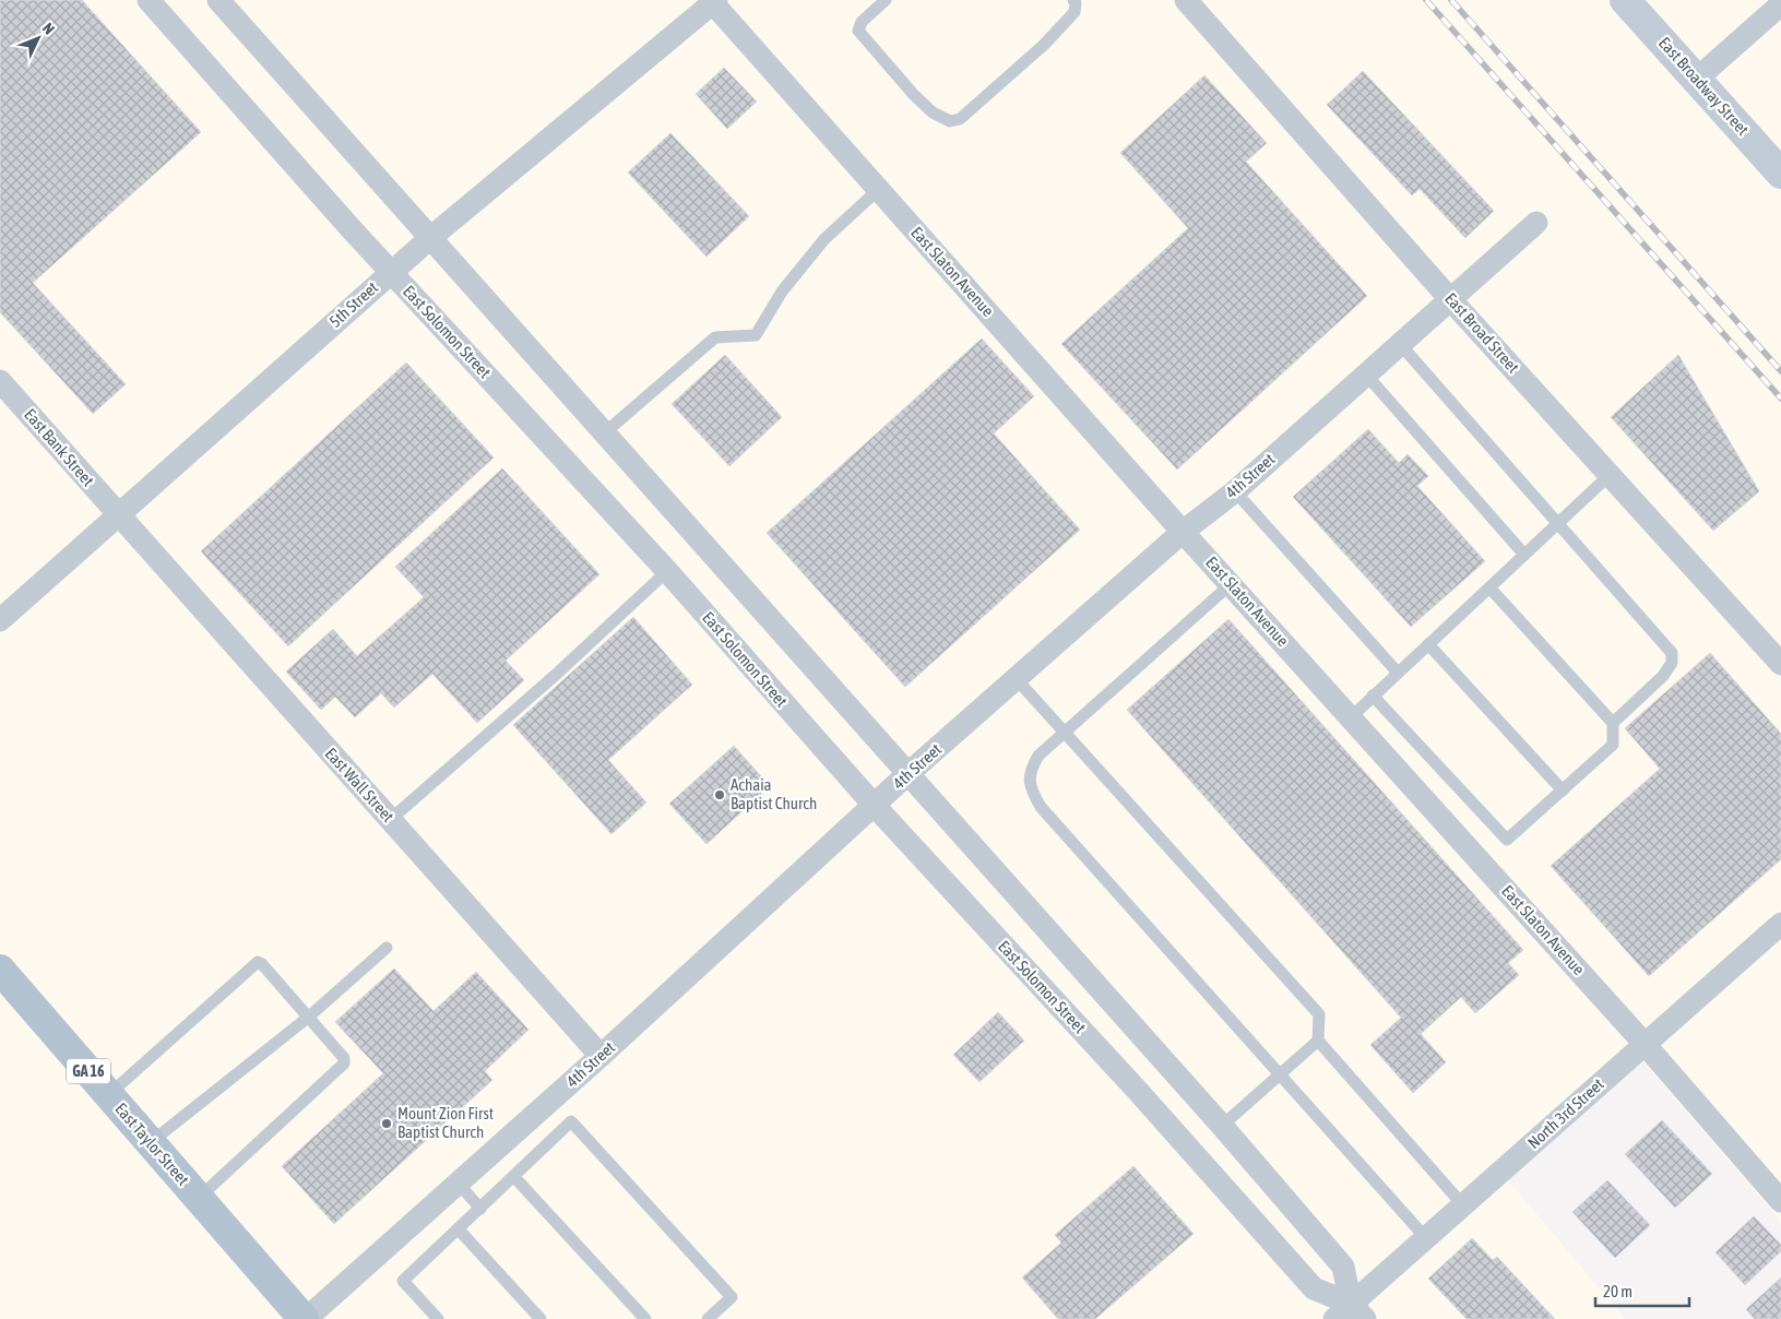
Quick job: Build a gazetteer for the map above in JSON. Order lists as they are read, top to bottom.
{
  "streets": {
    "main road": ["East Broadway Street", "GA 16", "East Taylor Street"],
    "street": [
      "East Slaton Avenue",
      "5th Street",
      "East Solomon Street",
      "East Broad Street",
      "East Bank Street",
      "4th Street",
      "East Wall Street",
      "North 3rd Street"
    ]
  },
  "crossings": [
    ["East Slaton Avenue", "5th Street"],
    ["East Slaton Avenue", "4th Street"],
    ["East Slaton Avenue", "North 3rd Street"],
    ["5th Street", "East Solomon Street"],
    ["5th Street", "East Bank Street"],
    ["5th Street", "East Wall Street"],
    ["East Solomon Street", "4th Street"],
    ["East Solomon Street", "North 3rd Street"],
    ["East Broad Street", "4th Street"],
    ["East Bank Street", "East Wall Street"],
    ["4th Street", "East Wall Street"],
    ["4th Street", "East Taylor Street"]
  ],
  "places": ["Achaia Baptist Church", "Mount Zion First Baptist Church"],
  "scale_bar": "20 m",
  "north": "top right"
}
